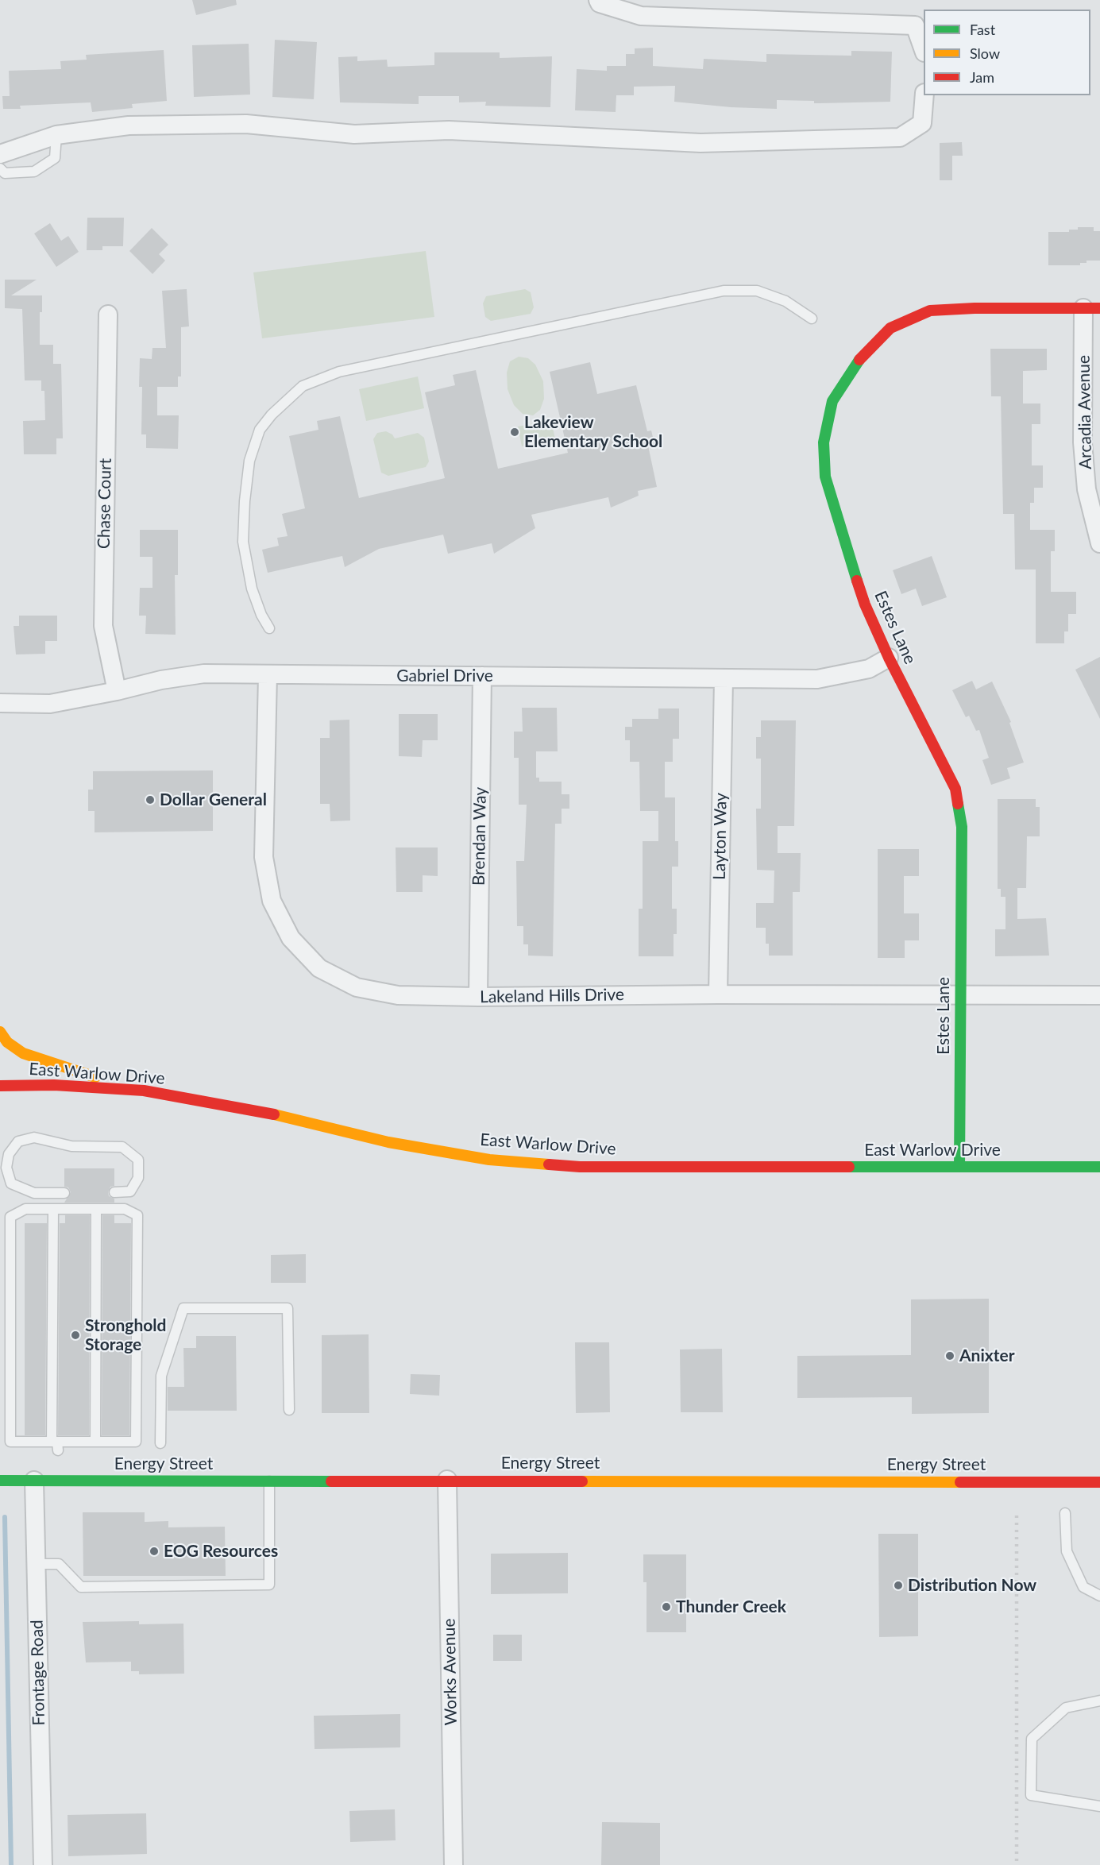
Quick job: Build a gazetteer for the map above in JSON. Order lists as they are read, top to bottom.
{
  "streets": {
    "street": [
      "Arcadia Avenue",
      "Chase Court",
      "Estes Lane",
      "Gabriel Drive",
      "Brendan Way",
      "Layton Way",
      "Lakeland Hills Drive",
      "East Warlow Drive",
      "Energy Street",
      "Works Avenue",
      "Frontage Road"
    ]
  },
  "crossings": [
    ["Arcadia Avenue", "Estes Lane"],
    ["Chase Court", "Gabriel Drive"],
    ["Estes Lane", "Gabriel Drive"],
    ["Estes Lane", "Lakeland Hills Drive"],
    ["Estes Lane", "East Warlow Drive"],
    ["Gabriel Drive", "Brendan Way"],
    ["Gabriel Drive", "Layton Way"],
    ["Gabriel Drive", "Lakeland Hills Drive"],
    ["Brendan Way", "Lakeland Hills Drive"],
    ["Layton Way", "Lakeland Hills Drive"],
    ["Energy Street", "Works Avenue"],
    ["Energy Street", "Frontage Road"]
  ],
  "places": [
    "Lakeview Elementary School",
    "Dollar General",
    "Stronghold Storage",
    "Anixter",
    "EOG Resources",
    "Distribution Now",
    "Thunder Creek"
  ],
  "legend": ["Fast", "Slow", "Jam"]
}
